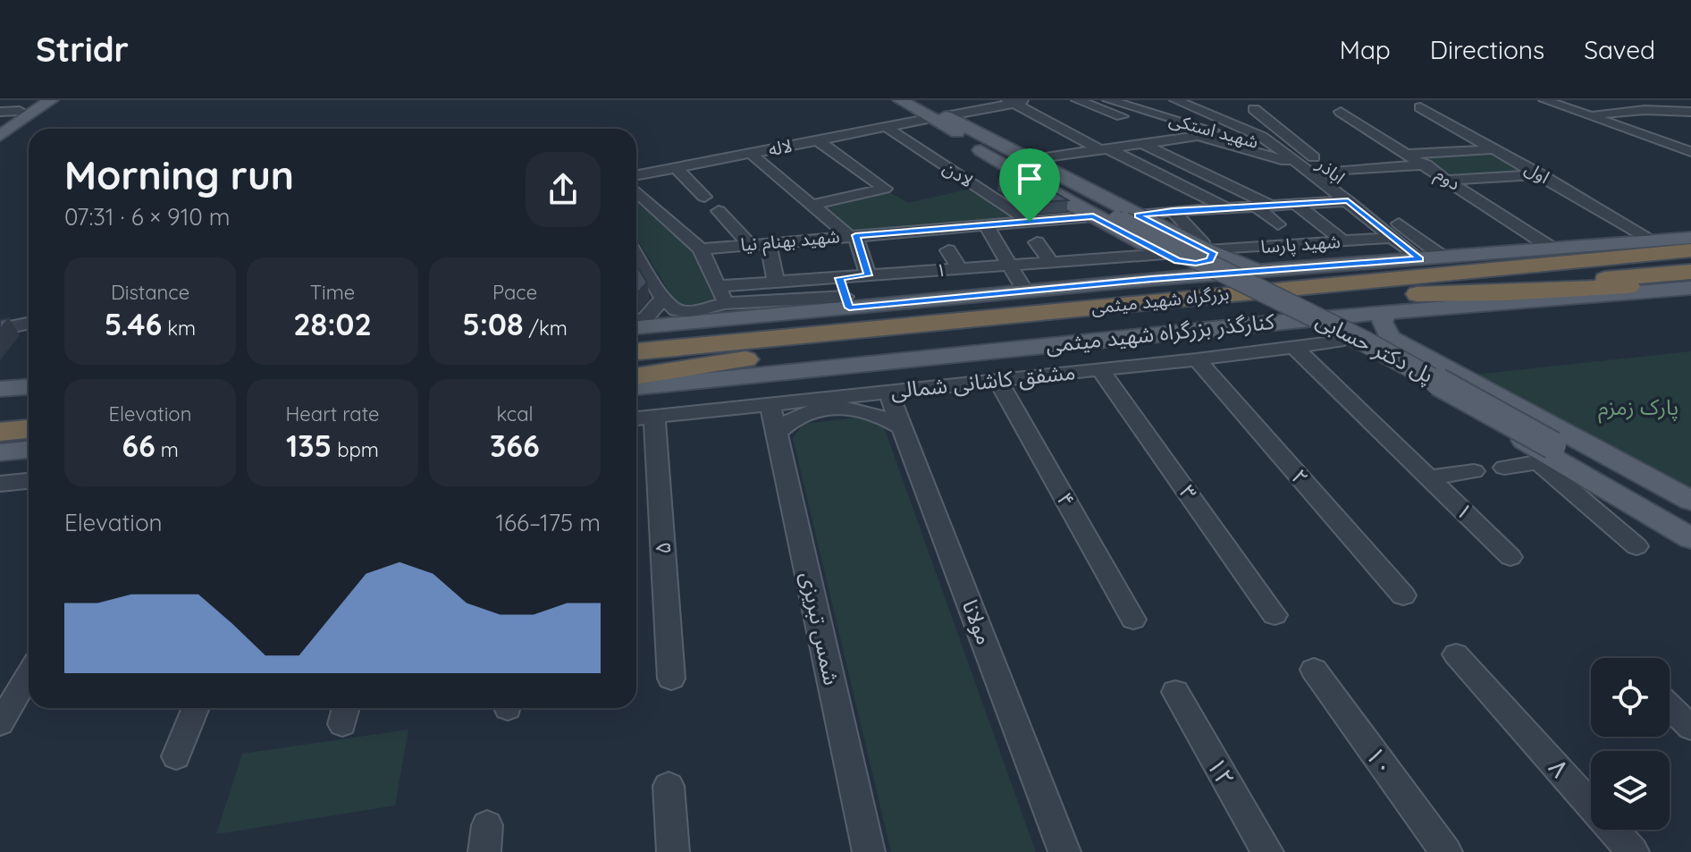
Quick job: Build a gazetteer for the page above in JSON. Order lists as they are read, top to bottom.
{
  "streets": {
    "highway": ["بزرگراه شهید میثمی"],
    "main road": ["کنارگذر بزرگراه شهید میثمی", "پل دکتر حسابی"],
    "street": [
      "شهید استکی",
      "لاله",
      "اباذر",
      "اول",
      "لادن",
      "دوم",
      "شهید بهنام نیا",
      "شهید پارسا",
      "۱",
      "مشفق کاشانی شمالی",
      "۲",
      "۳",
      "۴",
      "۵",
      "مولانا",
      "شمس تبریزی",
      "۱۰",
      "۸",
      "۱۲"
    ]
  },
  "crossings": [
    ["لاله", "لادن"],
    ["لادن", "شهید بهنام نیا"],
    ["۱", "مشفق کاشانی شمالی"],
    ["مشفق کاشانی شمالی", "۲"],
    ["مشفق کاشانی شمالی", "۳"],
    ["مشفق کاشانی شمالی", "۴"],
    ["مشفق کاشانی شمالی", "۵"],
    ["مشفق کاشانی شمالی", "مولانا"],
    ["مشفق کاشانی شمالی", "شمس تبریزی"]
  ],
  "parks": ["پارک زمزم"],
  "page": {
    "header": "Stridr",
    "nav": ["Map", "Directions", "Saved"],
    "heading": ["Morning run", "07:31 · 6 × 910 m"],
    "stats": [
      ["Distance", "5.46 km"],
      ["Time", "28:02"],
      ["Pace", "5:08 /km"],
      ["Elevation", "66 m"],
      ["Heart rate", "135 bpm"],
      ["kcal", "366"]
    ],
    "chart": ["Elevation", "166–175 m"]
  }
}
